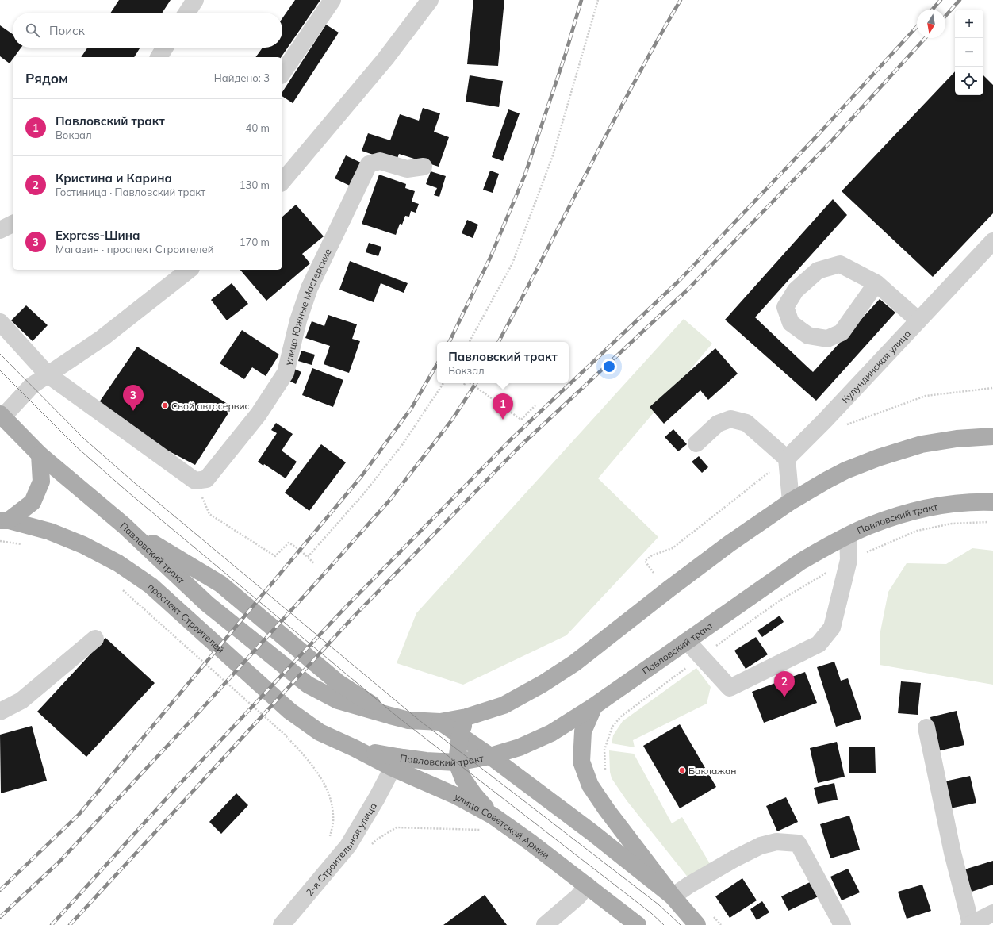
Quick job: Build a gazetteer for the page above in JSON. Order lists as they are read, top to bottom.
{
  "streets": {
    "main road": ["Павловский тракт", "проспект Строителей", "улица Советской Армии"],
    "street": ["улица Южные Мастерские", "Кулундинская улица", "2-я Строительная улица"]
  },
  "crossings": [
    ["Павловский тракт", "проспект Строителей"],
    ["Павловский тракт", "улица Советской Армии"],
    ["проспект Строителей", "улица Советской Армии"],
    ["улица Советской Армии", "2-я Строительная улица"]
  ],
  "places": ["Свой автосервис", "Баклажан"],
  "north": "bottom",
  "page": {
    "map_buttons": ["+", "−"],
    "search": "Поиск",
    "heading": ["Рядом", "Найдено: 3"],
    "list": [
      {
        "mark": "1",
        "name": "Павловский тракт",
        "note": "Вокзал",
        "value": "40 m"
      },
      {
        "mark": "2",
        "name": "Кристина и Карина",
        "note": "Гостиница · Павловский тракт",
        "value": "130 m"
      },
      {
        "mark": "3",
        "name": "Express-Шина",
        "note": "Магазин · проспект Строителей",
        "value": "170 m"
      }
    ],
    "popup": ["Павловский тракт", "Вокзал"],
    "pins": ["3", "1", "2"]
  }
}
